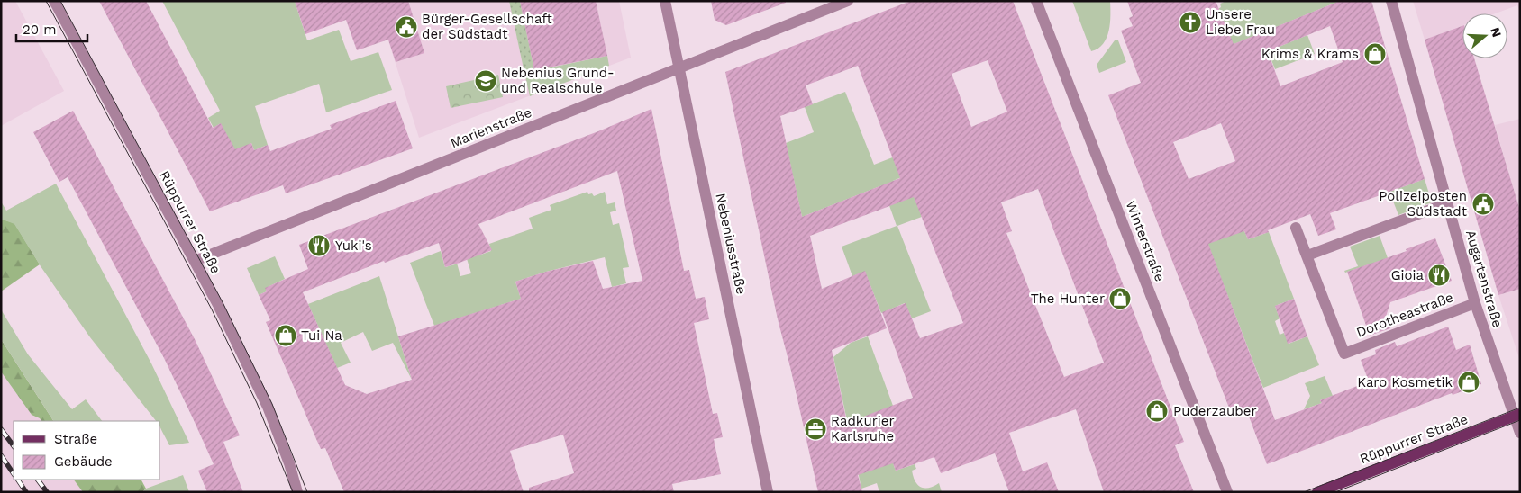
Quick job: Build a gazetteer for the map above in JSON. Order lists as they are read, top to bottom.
{
  "streets": {
    "main road": ["Rüppurrer Straße"],
    "street": [
      "Marienstraße",
      "Winterstraße",
      "Nebeniusstraße",
      "Augartenstraße",
      "Dorotheastraße"
    ]
  },
  "crossings": [
    ["Marienstraße", "Rüppurrer Straße"],
    ["Marienstraße", "Nebeniusstraße"],
    ["Rüppurrer Straße", "Augartenstraße"],
    ["Augartenstraße", "Dorotheastraße"]
  ],
  "places": {
    "church": ["Unsere Liebe Frau"],
    "public building": ["Bürger-Gesellschaft der Südstadt", "Polizeiposten Südstadt"],
    "shop": [
      "Krims & Krams",
      "The Hunter",
      "Tui Na",
      "Karo Kosmetik",
      "Puderzauber"
    ],
    "school or university": ["Nebenius Grund- und Realschule"],
    "restaurant": ["Yuki's", "Gioia"],
    "office": ["Radkurier Karlsruhe"]
  },
  "legend": ["Straße", "Gebäude"],
  "scale_bar": "20 m",
  "north": "right"
}
